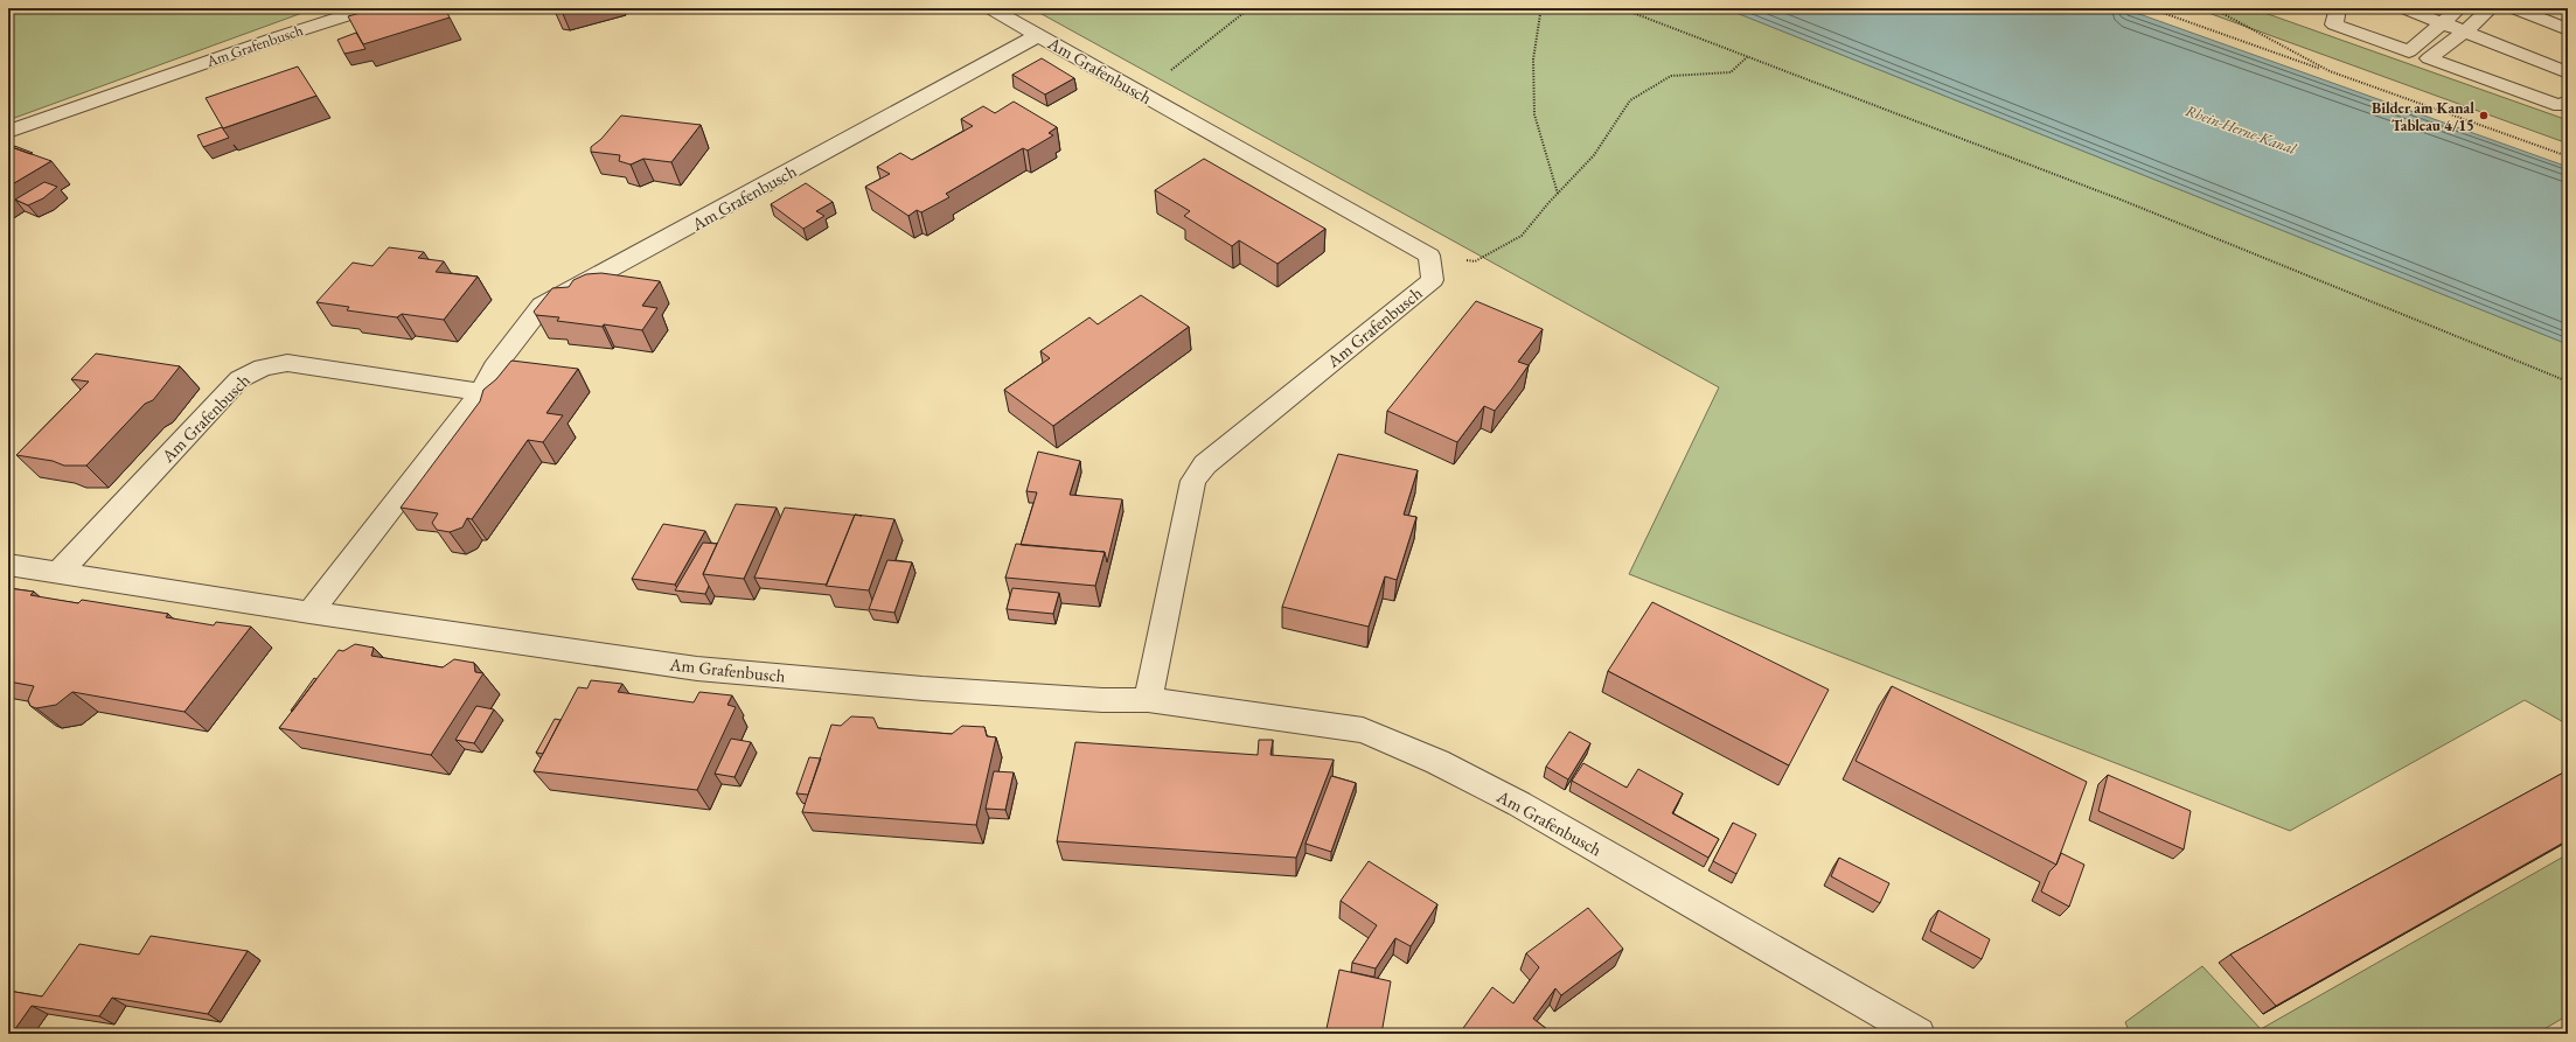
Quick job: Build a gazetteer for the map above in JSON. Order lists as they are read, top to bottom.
{
  "streets": {
    "street": ["Am Grafenbusch"]
  },
  "water": ["Rhein-Herne-Kanal"],
  "places": ["Bilder am Kanal Tableau 4/15"]
}
